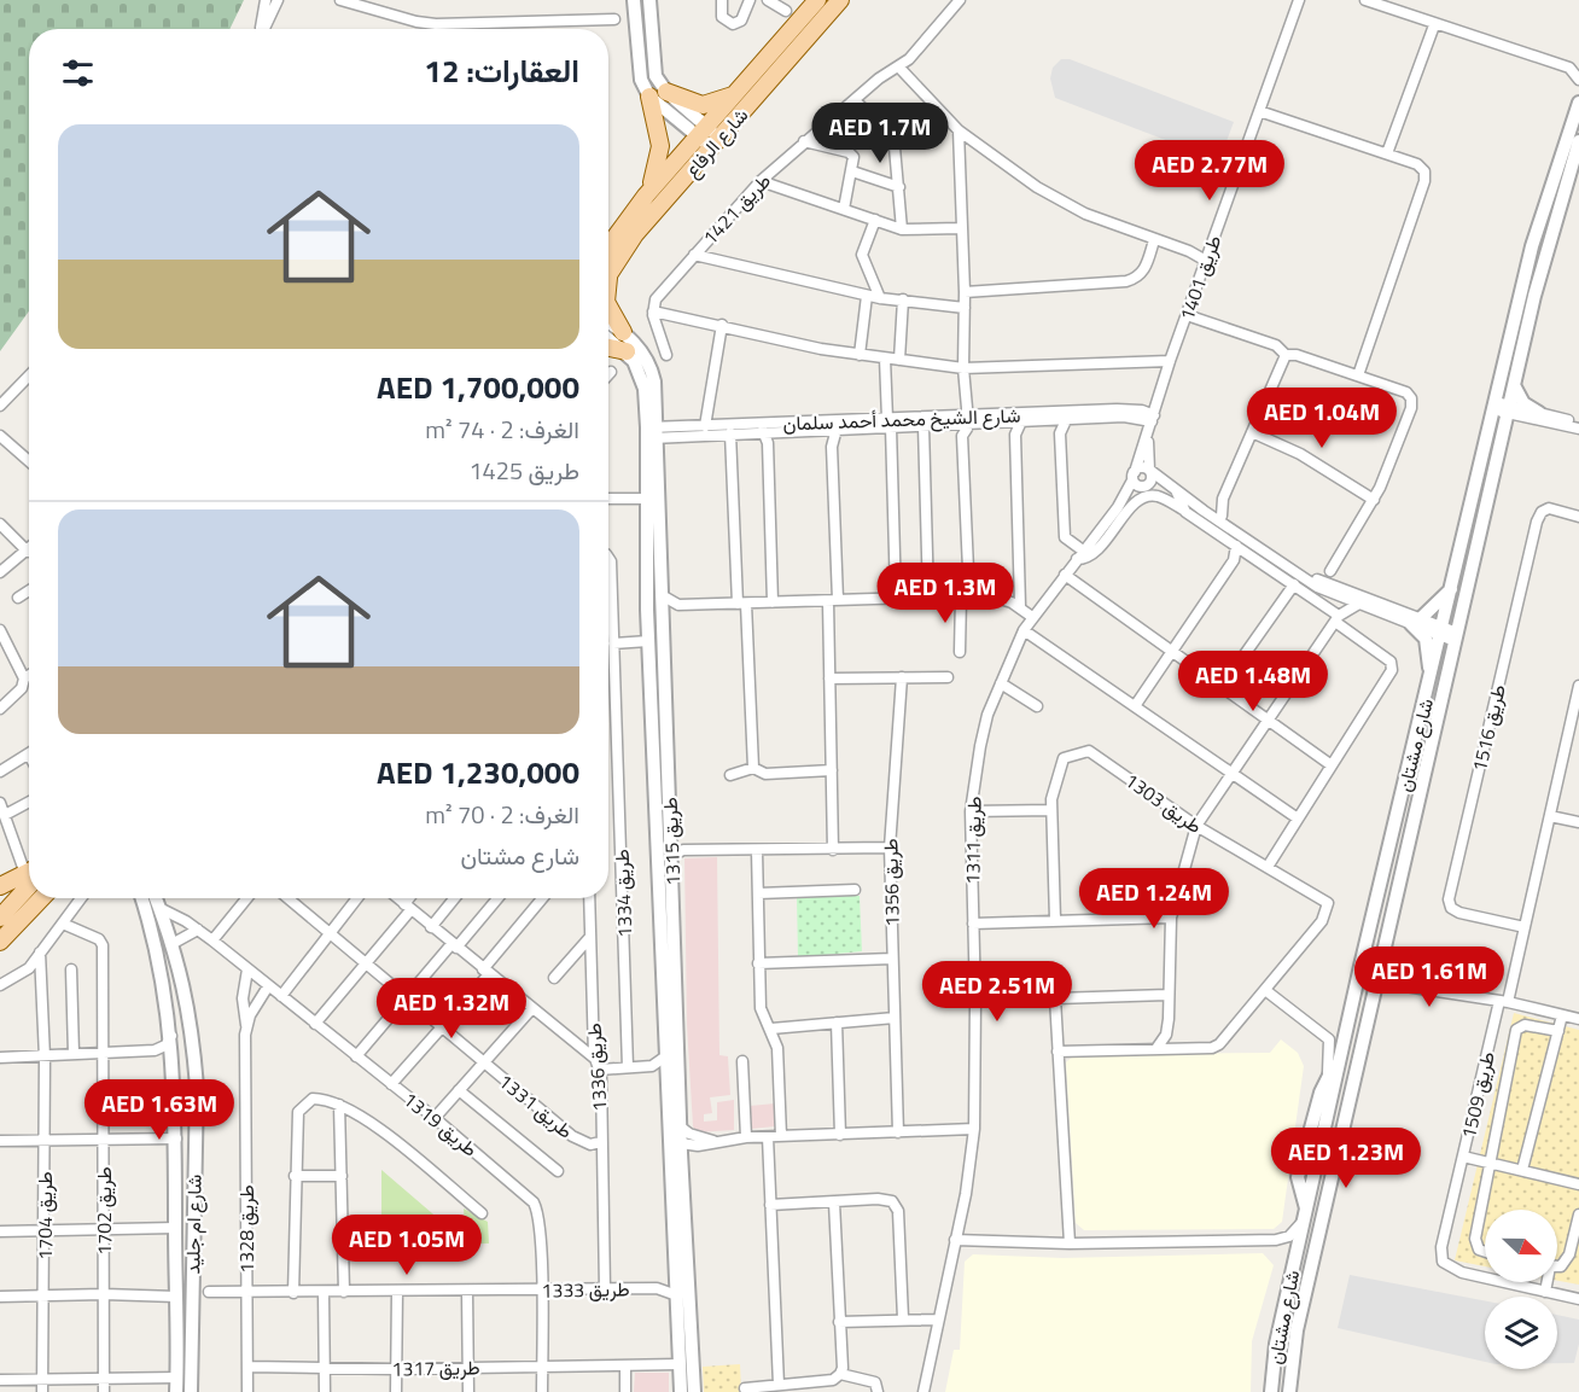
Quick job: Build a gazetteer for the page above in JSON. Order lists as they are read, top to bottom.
{
  "streets": {
    "main road": ["شارع الرفاع"],
    "street": [
      "طريق 1421",
      "طريق 1401",
      "شارع الشيخ محمد أحمد سلمان",
      "طريق 1516",
      "شارع مشتان",
      "طريق 1303",
      "طريق 1311",
      "طريق 1315",
      "طريق 1356",
      "طريق 1334",
      "طريق 1336",
      "طريق 1509",
      "طريق 1331",
      "طريق 1319",
      "طريق 1702",
      "طريق 1704",
      "شارع ام جليد",
      "طريق 1328",
      "طريق 1333",
      "طريق 1317"
    ]
  },
  "crossings": [
    ["طريق 1401", "شارع الشيخ محمد أحمد سلمان"],
    ["طريق 1401", "طريق 1311"],
    ["شارع الشيخ محمد أحمد سلمان", "طريق 1315"],
    ["طريق 1516", "طريق 1509"],
    ["طريق 1315", "طريق 1333"],
    ["طريق 1315", "طريق 1317"],
    ["طريق 1336", "طريق 1331"],
    ["طريق 1336", "طريق 1333"],
    ["طريق 1319", "شارع ام جليد"],
    ["طريق 1319", "طريق 1328"],
    ["طريق 1319", "طريق 1333"],
    ["طريق 1319", "طريق 1317"],
    ["طريق 1328", "طريق 1333"],
    ["طريق 1328", "طريق 1317"]
  ],
  "north": "right",
  "page": {
    "heading": "العقارات: 12",
    "price": [
      "AED 1.7M",
      "AED 2.77M",
      "AED 1.04M",
      "AED 1.3M",
      "AED 1.48M",
      "AED 1.24M",
      "AED 1.61M",
      "AED 2.51M",
      "AED 1.32M",
      "AED 1.63M",
      "AED 1.23M",
      "AED 1.05M"
    ],
    "list": [
      {
        "name": "AED 1,700,000",
        "note": "الغرف: 2 · 74 m² · طريق 1425"
      },
      {
        "name": "AED 1,230,000",
        "note": "الغرف: 2 · 70 m² · شارع مشتان"
      }
    ]
  }
}
